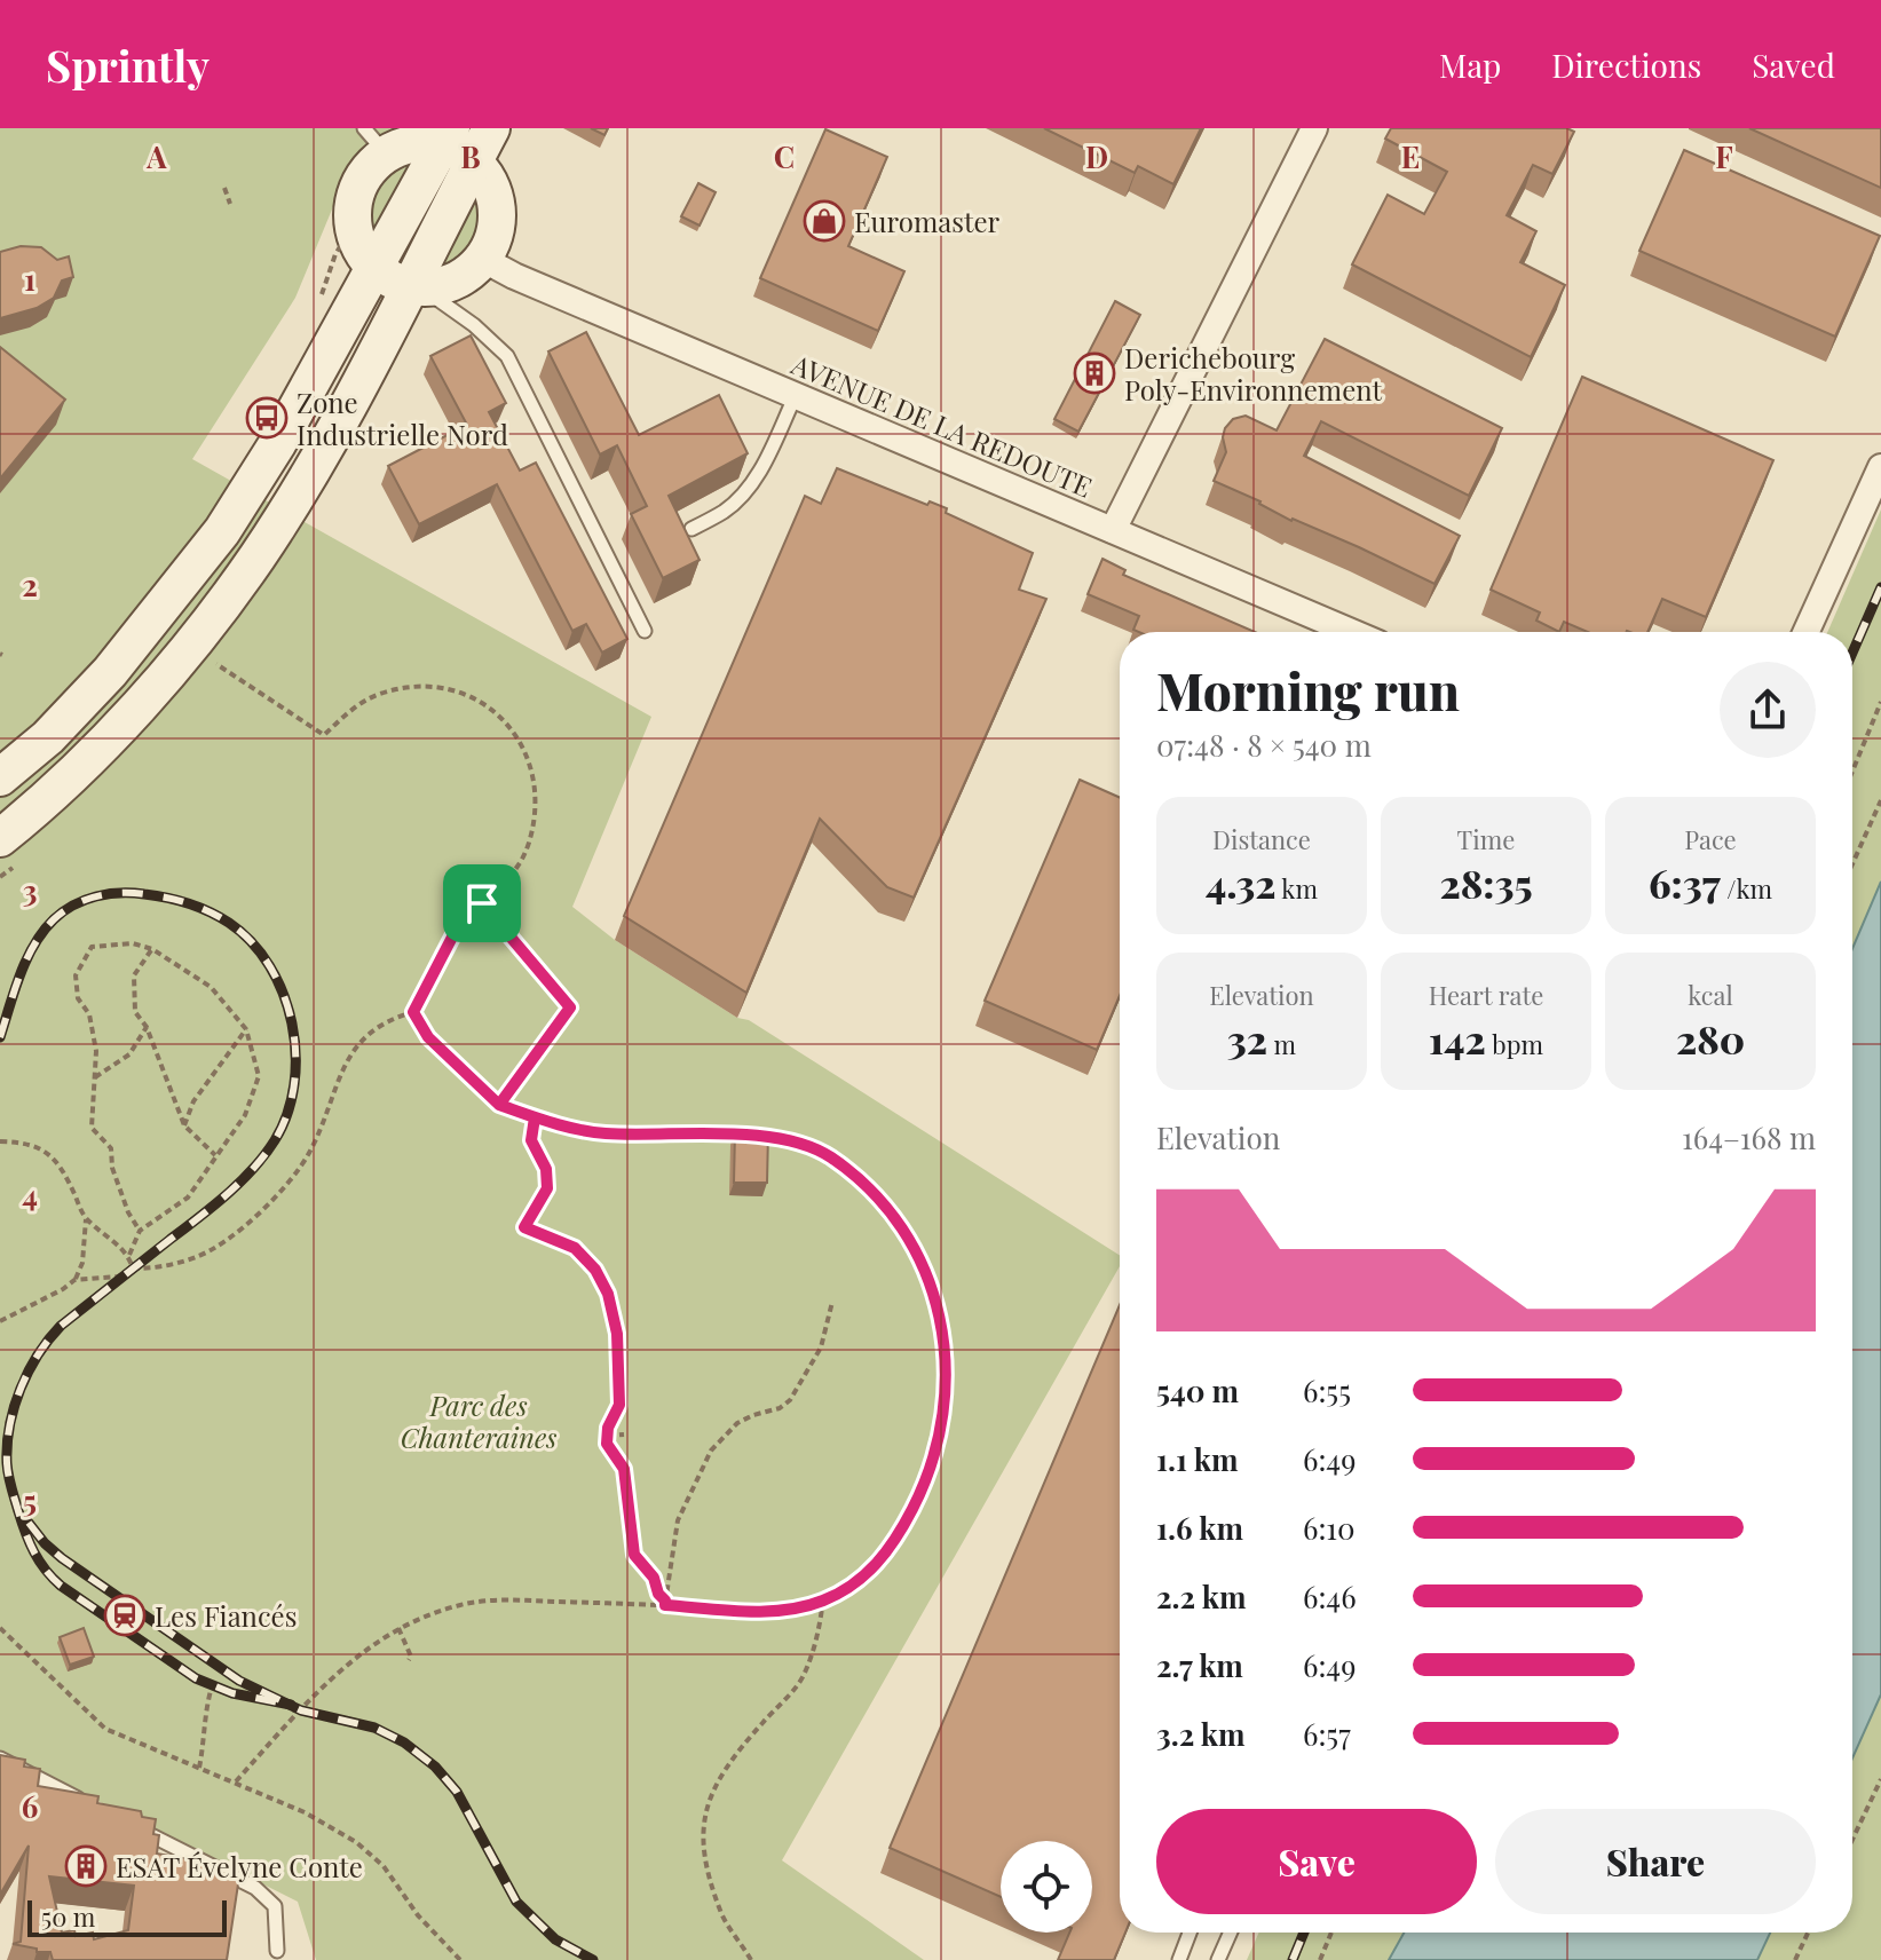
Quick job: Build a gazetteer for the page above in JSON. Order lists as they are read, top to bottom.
{
  "streets": {
    "street": ["AVENUE DE LA REDOUTE"]
  },
  "parks": ["Parc des Chanteraines"],
  "places": {
    "shop": ["Euromaster"],
    "building": ["Derichebourg Poly-Environnement", "ESAT Évelyne Conte"],
    "bus stop": ["Zone Industrielle Nord"],
    "station": ["Les Fiancés"]
  },
  "scale_bar": "50 m",
  "page": {
    "header": "Sprintly",
    "nav": ["Map", "Directions", "Saved"],
    "heading": ["Morning run", "07:48 · 8 × 540 m"],
    "stats": [
      ["Distance", "4.32 km"],
      ["Time", "28:35"],
      ["Pace", "6:37 /km"],
      ["Elevation", "32 m"],
      ["Heart rate", "142 bpm"],
      ["kcal", "280"]
    ],
    "chart": ["Elevation", "164–168 m"],
    "list": [
      {
        "name": "540 m",
        "note": "6:55"
      },
      {
        "name": "1.1 km",
        "note": "6:49"
      },
      {
        "name": "1.6 km",
        "note": "6:10"
      },
      {
        "name": "2.2 km",
        "note": "6:46"
      },
      {
        "name": "2.7 km",
        "note": "6:49"
      },
      {
        "name": "3.2 km",
        "note": "6:57"
      }
    ],
    "buttons": ["Save", "Share"],
    "scale": "50 m"
  },
  "grid": {
    "columns": [
      "A",
      "B",
      "C",
      "D",
      "E",
      "F"
    ],
    "rows": [
      "1",
      "2",
      "3",
      "4",
      "5",
      "6"
    ]
  }
}
